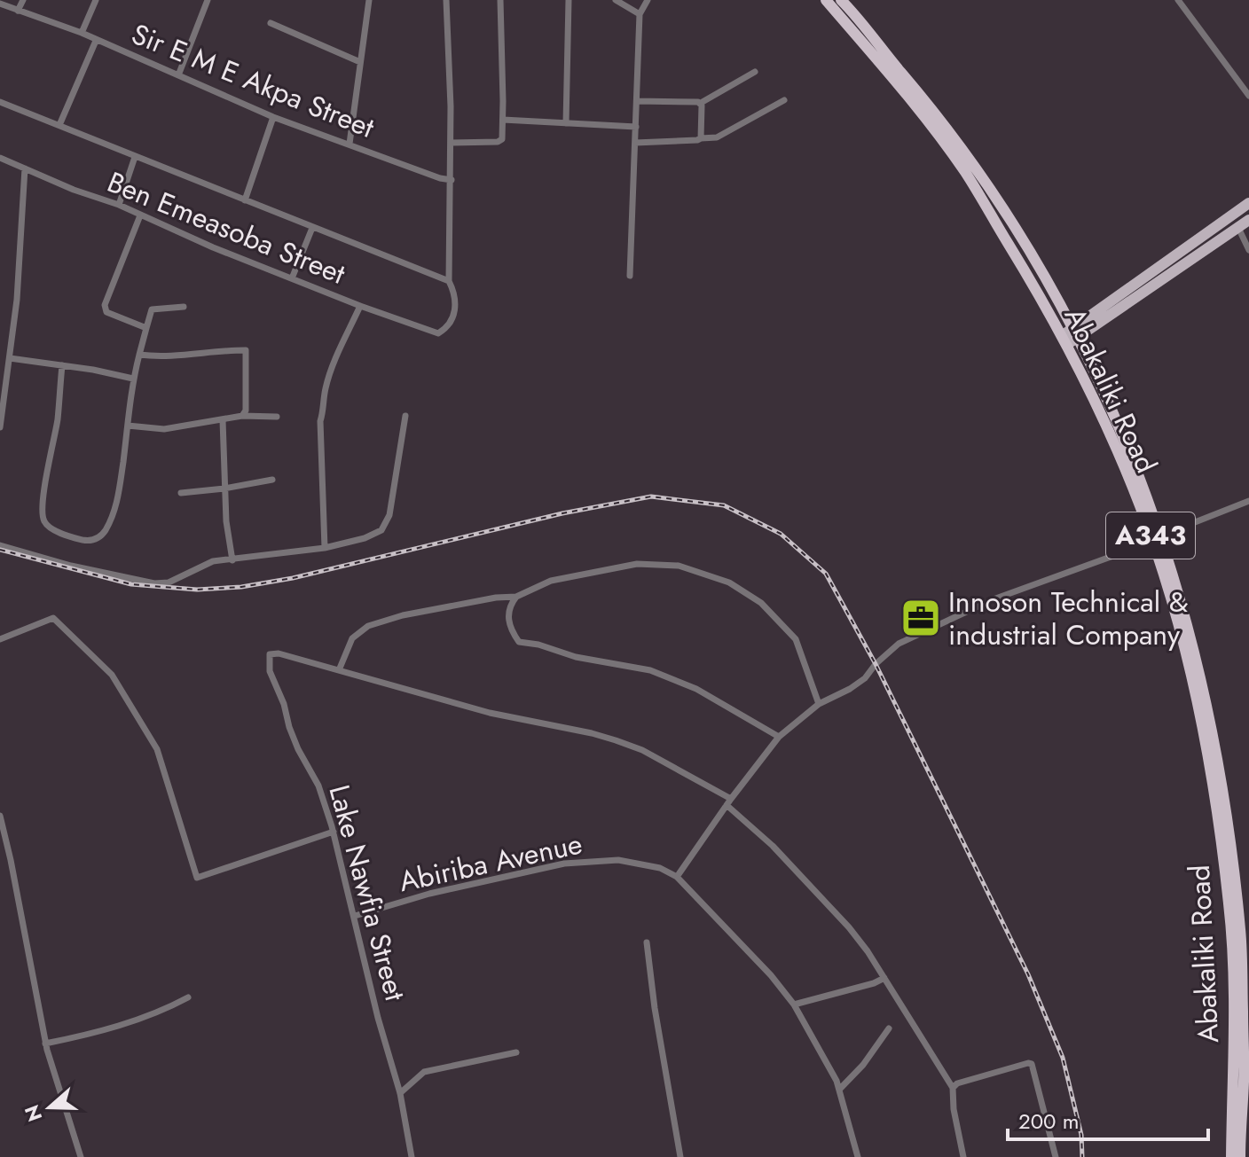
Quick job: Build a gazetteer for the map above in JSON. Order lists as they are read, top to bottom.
{
  "streets": {
    "highway": ["Abakaliki Road", "A343"],
    "street": [
      "Sir E M E Akpa Street",
      "Ben Emeasoba Street",
      "Abiriba Avenue",
      "Lake Nawfia Street"
    ]
  },
  "crossings": [
    ["Abiriba Avenue", "Lake Nawfia Street"]
  ],
  "places": {
    "office": ["Innoson Technical & industrial Company"]
  },
  "scale_bar": "200 m",
  "north": "left"
}
